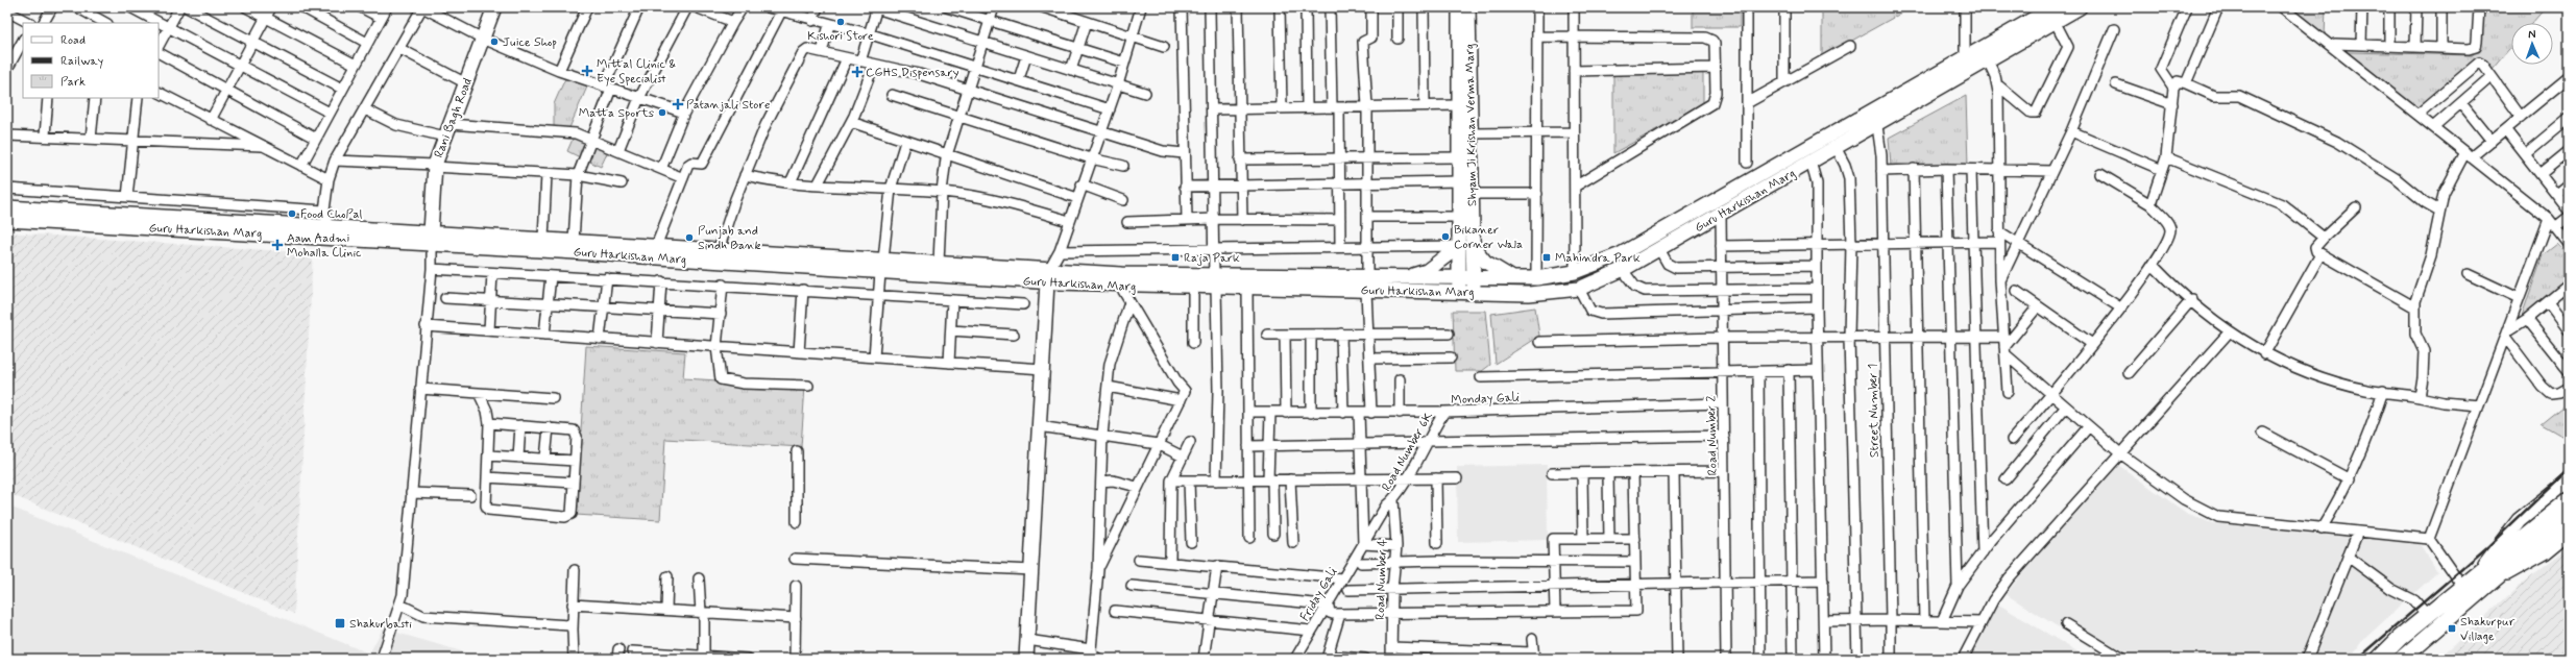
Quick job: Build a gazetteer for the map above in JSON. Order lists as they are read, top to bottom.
{
  "streets": {
    "main road": ["Rani Bagh Road", "Shyam Ji Krishan Verma Marg", "Guru Harkishan Marg"],
    "street": [
      "Monday Gali",
      "Street Number 1",
      "Road Number 2",
      "Road Number 6K",
      "Road Number 4",
      "Friday Gali"
    ]
  },
  "crossings": [
    ["Rani Bagh Road", "Guru Harkishan Marg"],
    ["Shyam Ji Krishan Verma Marg", "Guru Harkishan Marg"],
    ["Guru Harkishan Marg", "Street Number 1"],
    ["Guru Harkishan Marg", "Road Number 2"],
    ["Monday Gali", "Road Number 2"],
    ["Monday Gali", "Road Number 6K"],
    ["Road Number 6K", "Road Number 4"],
    ["Road Number 6K", "Friday Gali"]
  ],
  "places": {
    "other": [
      "Kishori Store",
      "Juice Shop",
      "Matta Sports",
      "Food ChoPal",
      "Bikaner Corner Wala",
      "Punjab and Sindh Bank"
    ],
    "health": [
      "Mittal Clinic & Eye Specialist",
      "CGHS Dispensary",
      "Patanjali Store",
      "Aam Aadmi Mohalla Clinic"
    ],
    "transit": [
      "Raja Park",
      "Mahindra Park",
      "Shakurbasti",
      "Shakurpur Village"
    ]
  },
  "legend": ["Road", "Railway", "Park"],
  "north": "top"
}
